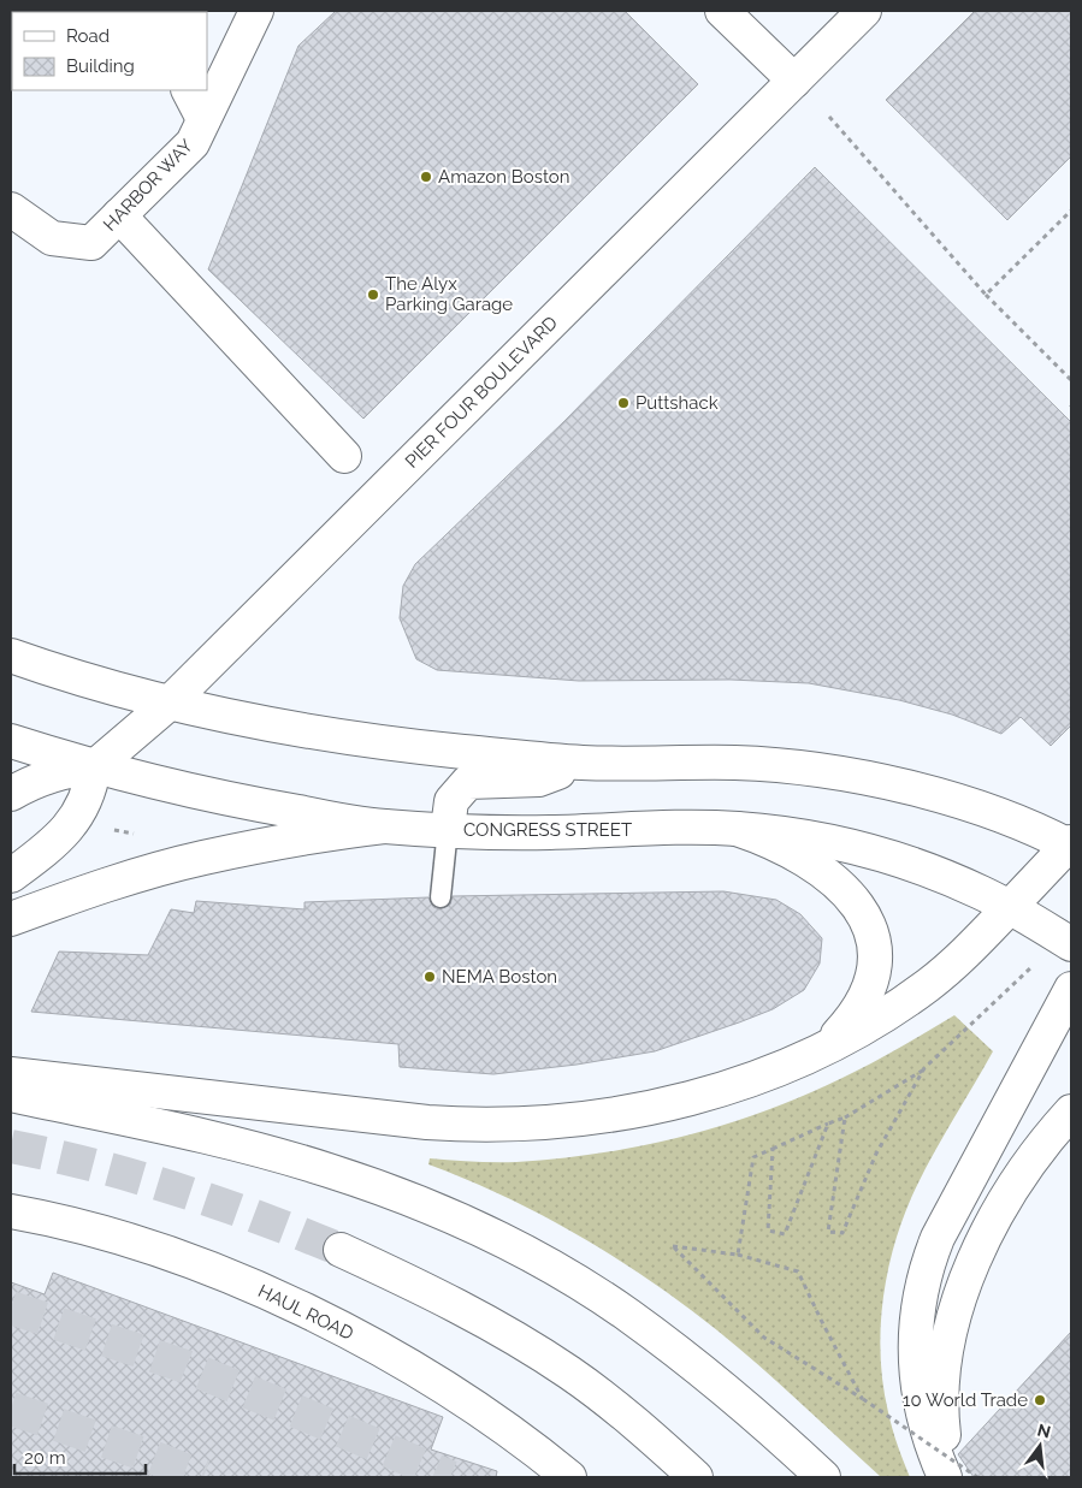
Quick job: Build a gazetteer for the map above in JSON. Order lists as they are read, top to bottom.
{
  "streets": {
    "main road": [
      "HARBOR WAY",
      "PIER FOUR BOULEVARD",
      "CONGRESS STREET",
      "HAUL ROAD"
    ]
  },
  "crossings": [
    ["PIER FOUR BOULEVARD", "CONGRESS STREET"]
  ],
  "places": [
    "Amazon Boston",
    "The Alyx Parking Garage",
    "Puttshack",
    "NEMA Boston",
    "10 World Trade"
  ],
  "legend": ["Road", "Building"],
  "scale_bar": "20 m",
  "north": "top"
}
